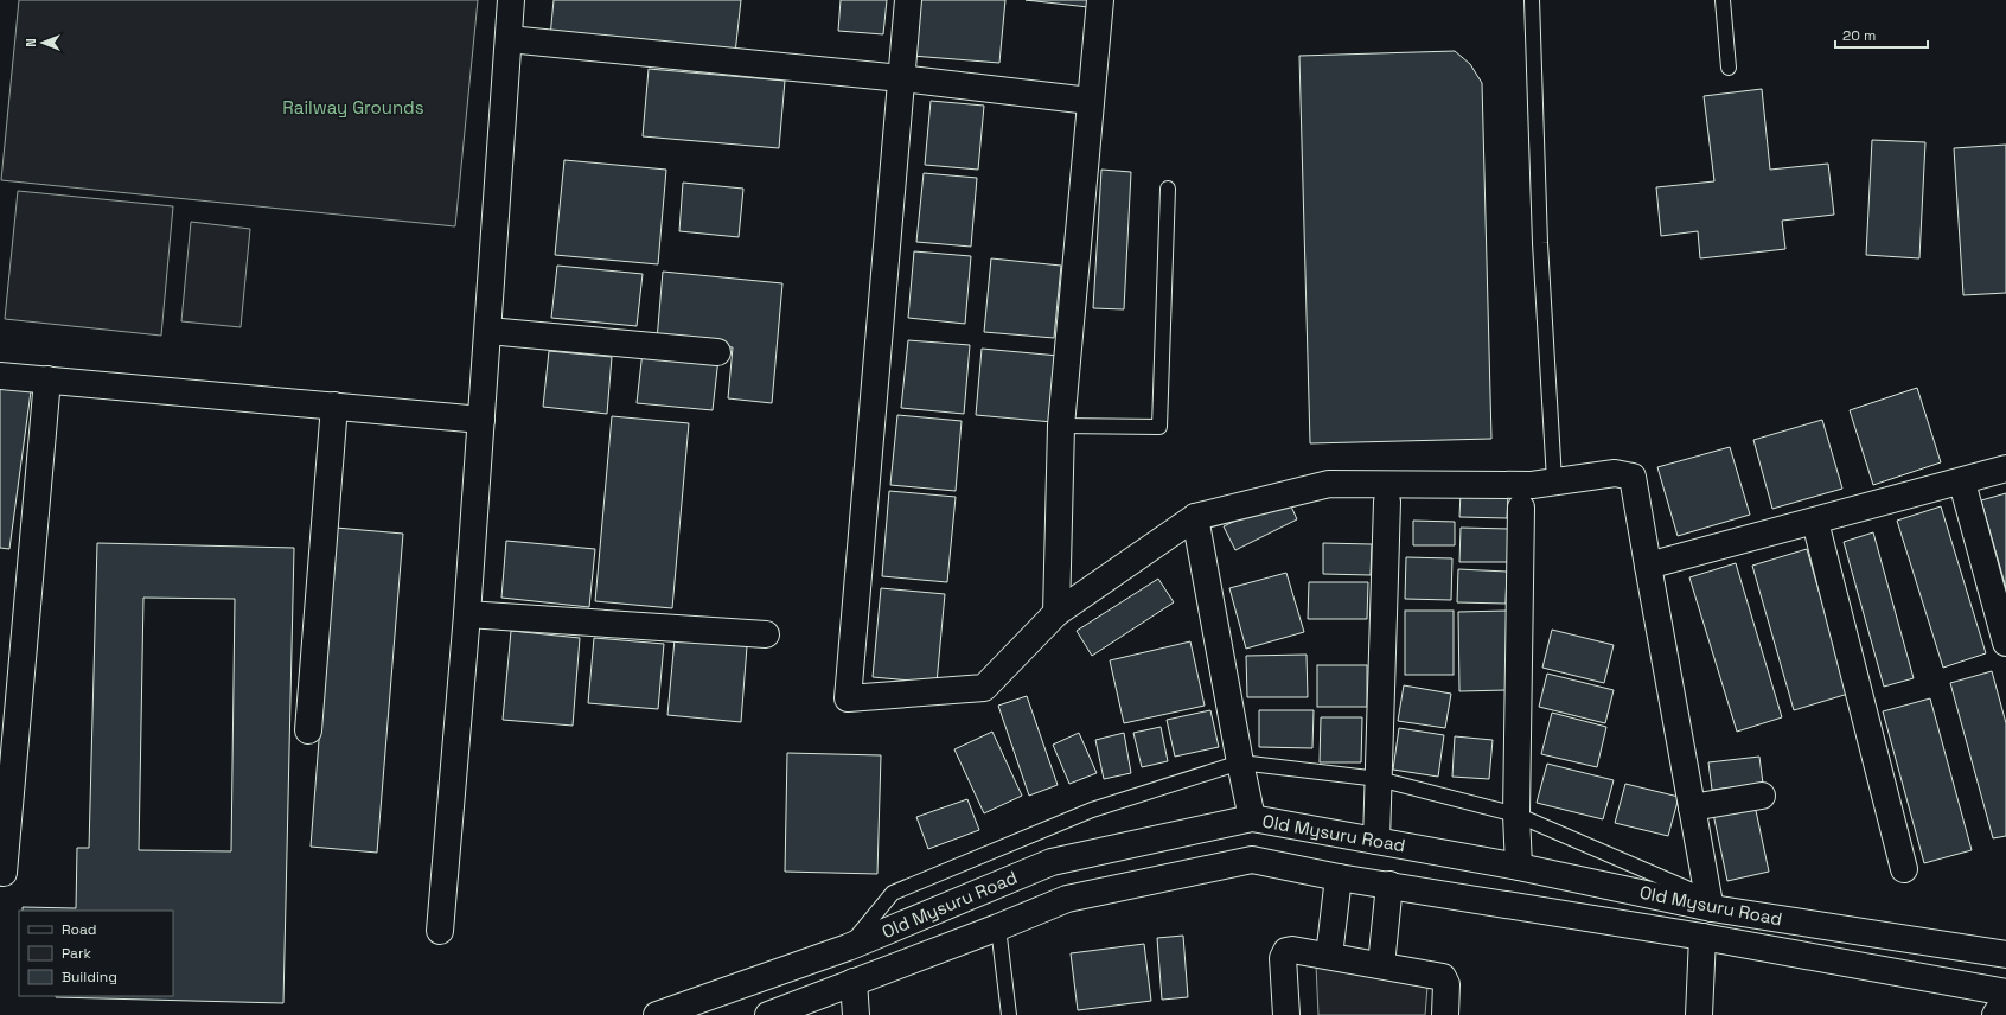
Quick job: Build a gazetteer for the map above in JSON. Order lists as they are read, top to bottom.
{
  "streets": {
    "street": ["Old Mysuru Road"]
  },
  "parks": ["Railway Grounds"],
  "legend": ["Road", "Park", "Building"],
  "scale_bar": "20 m",
  "north": "left"
}
